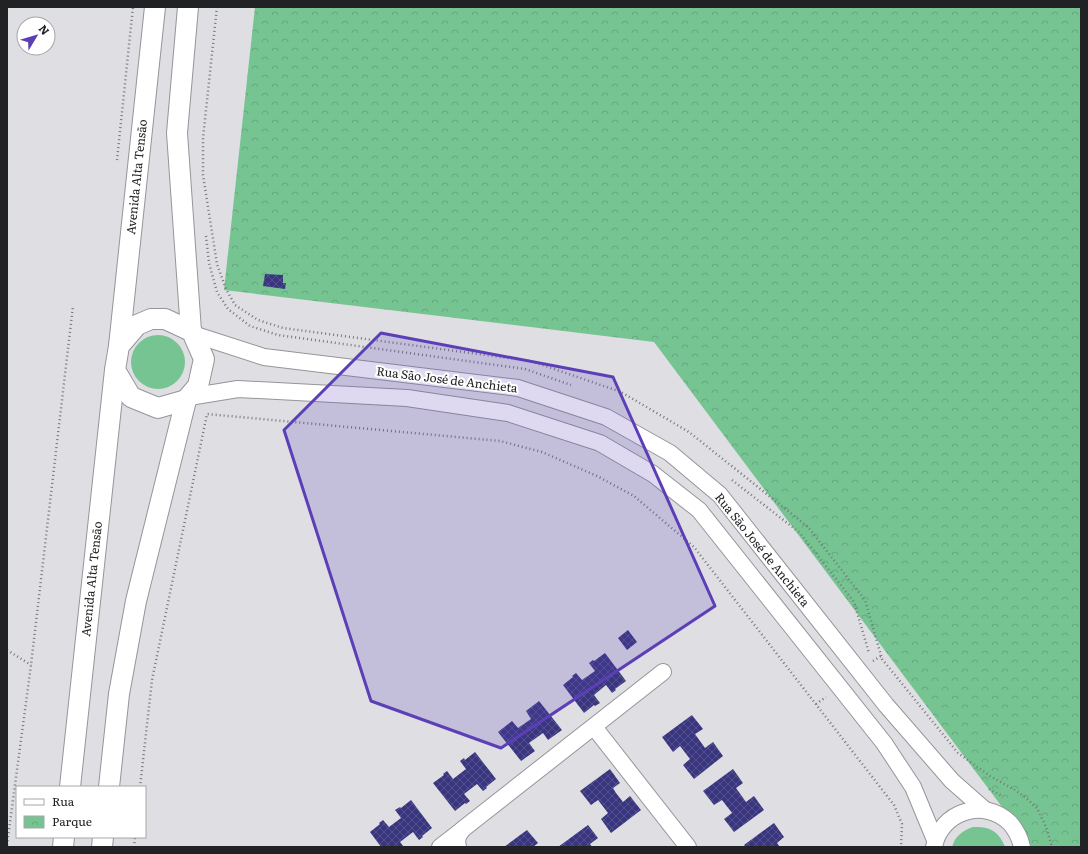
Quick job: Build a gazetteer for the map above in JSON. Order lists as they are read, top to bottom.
{
  "streets": {
    "street": ["Avenida Alta Tensāo", "Rua São José de Anchieta"]
  },
  "crossings": [
    ["Avenida Alta Tensāo", "Rua São José de Anchieta"]
  ],
  "legend": ["Rua", "Parque"],
  "north": "top right"
}
